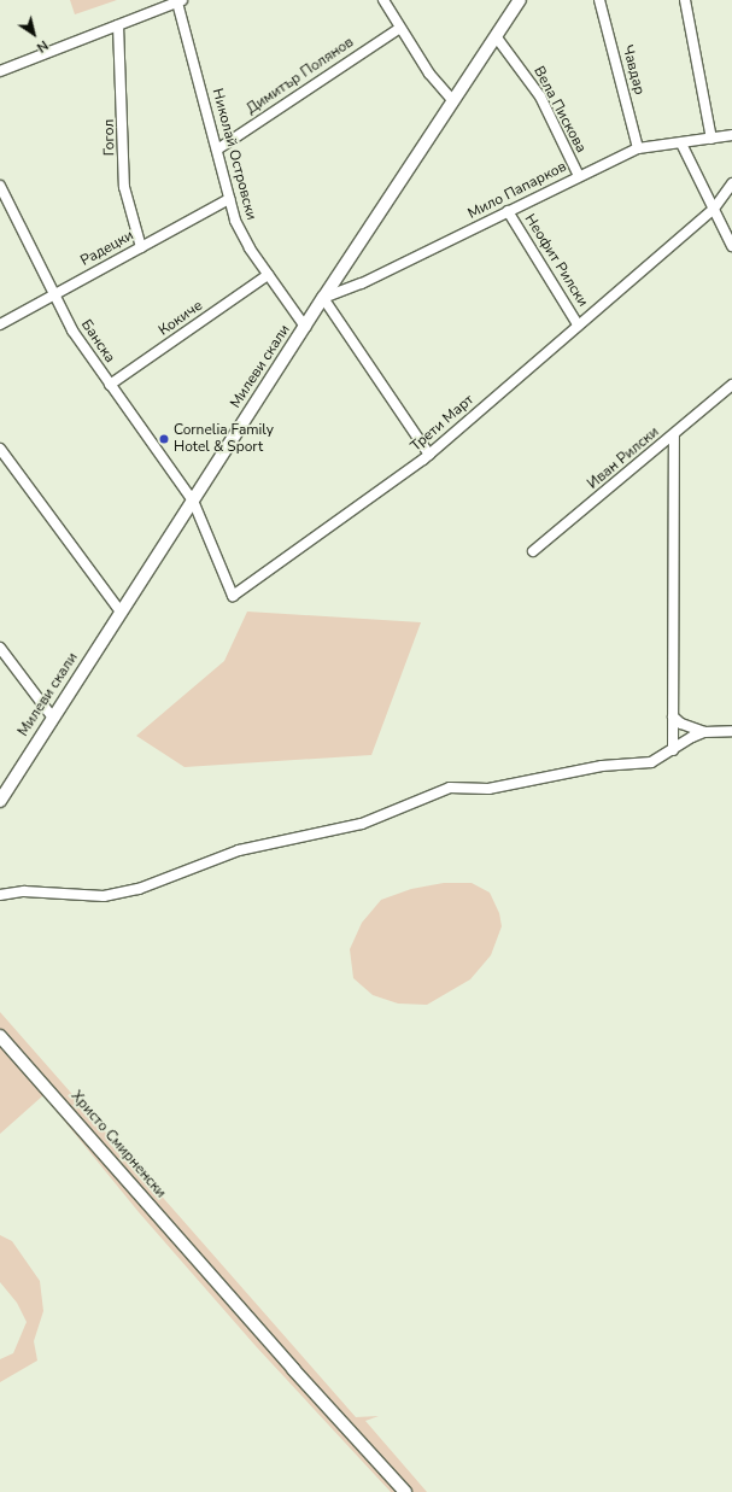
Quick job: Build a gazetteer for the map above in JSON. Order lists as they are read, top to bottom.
{
  "streets": {
    "street": [
      "Чавдар",
      "Димитър Полянов",
      "Вела Пискова",
      "Гогол",
      "Николай Островски",
      "Мило Папарков",
      "Радецки",
      "Неофит Рилски",
      "Кокиче",
      "Банска",
      "Милеви скали",
      "Трети Март",
      "Иван Рилски",
      "Христо Смирненски"
    ]
  },
  "crossings": [
    ["Чавдар", "Мило Папарков"],
    ["Димитър Полянов", "Николай Островски"],
    ["Вела Пискова", "Мило Папарков"],
    ["Вела Пискова", "Милеви скали"],
    ["Гогол", "Радецки"],
    ["Николай Островски", "Радецки"],
    ["Николай Островски", "Кокиче"],
    ["Николай Островски", "Милеви скали"],
    ["Мило Папарков", "Неофит Рилски"],
    ["Мило Папарков", "Милеви скали"],
    ["Радецки", "Банска"],
    ["Неофит Рилски", "Трети Март"],
    ["Кокиче", "Банска"],
    ["Банска", "Милеви скали"],
    ["Банска", "Трети Март"],
    ["Милеви скали", "Трети Март"]
  ],
  "places": ["Cornelia Family Hotel & Sport"],
  "north": "bottom right"
}
